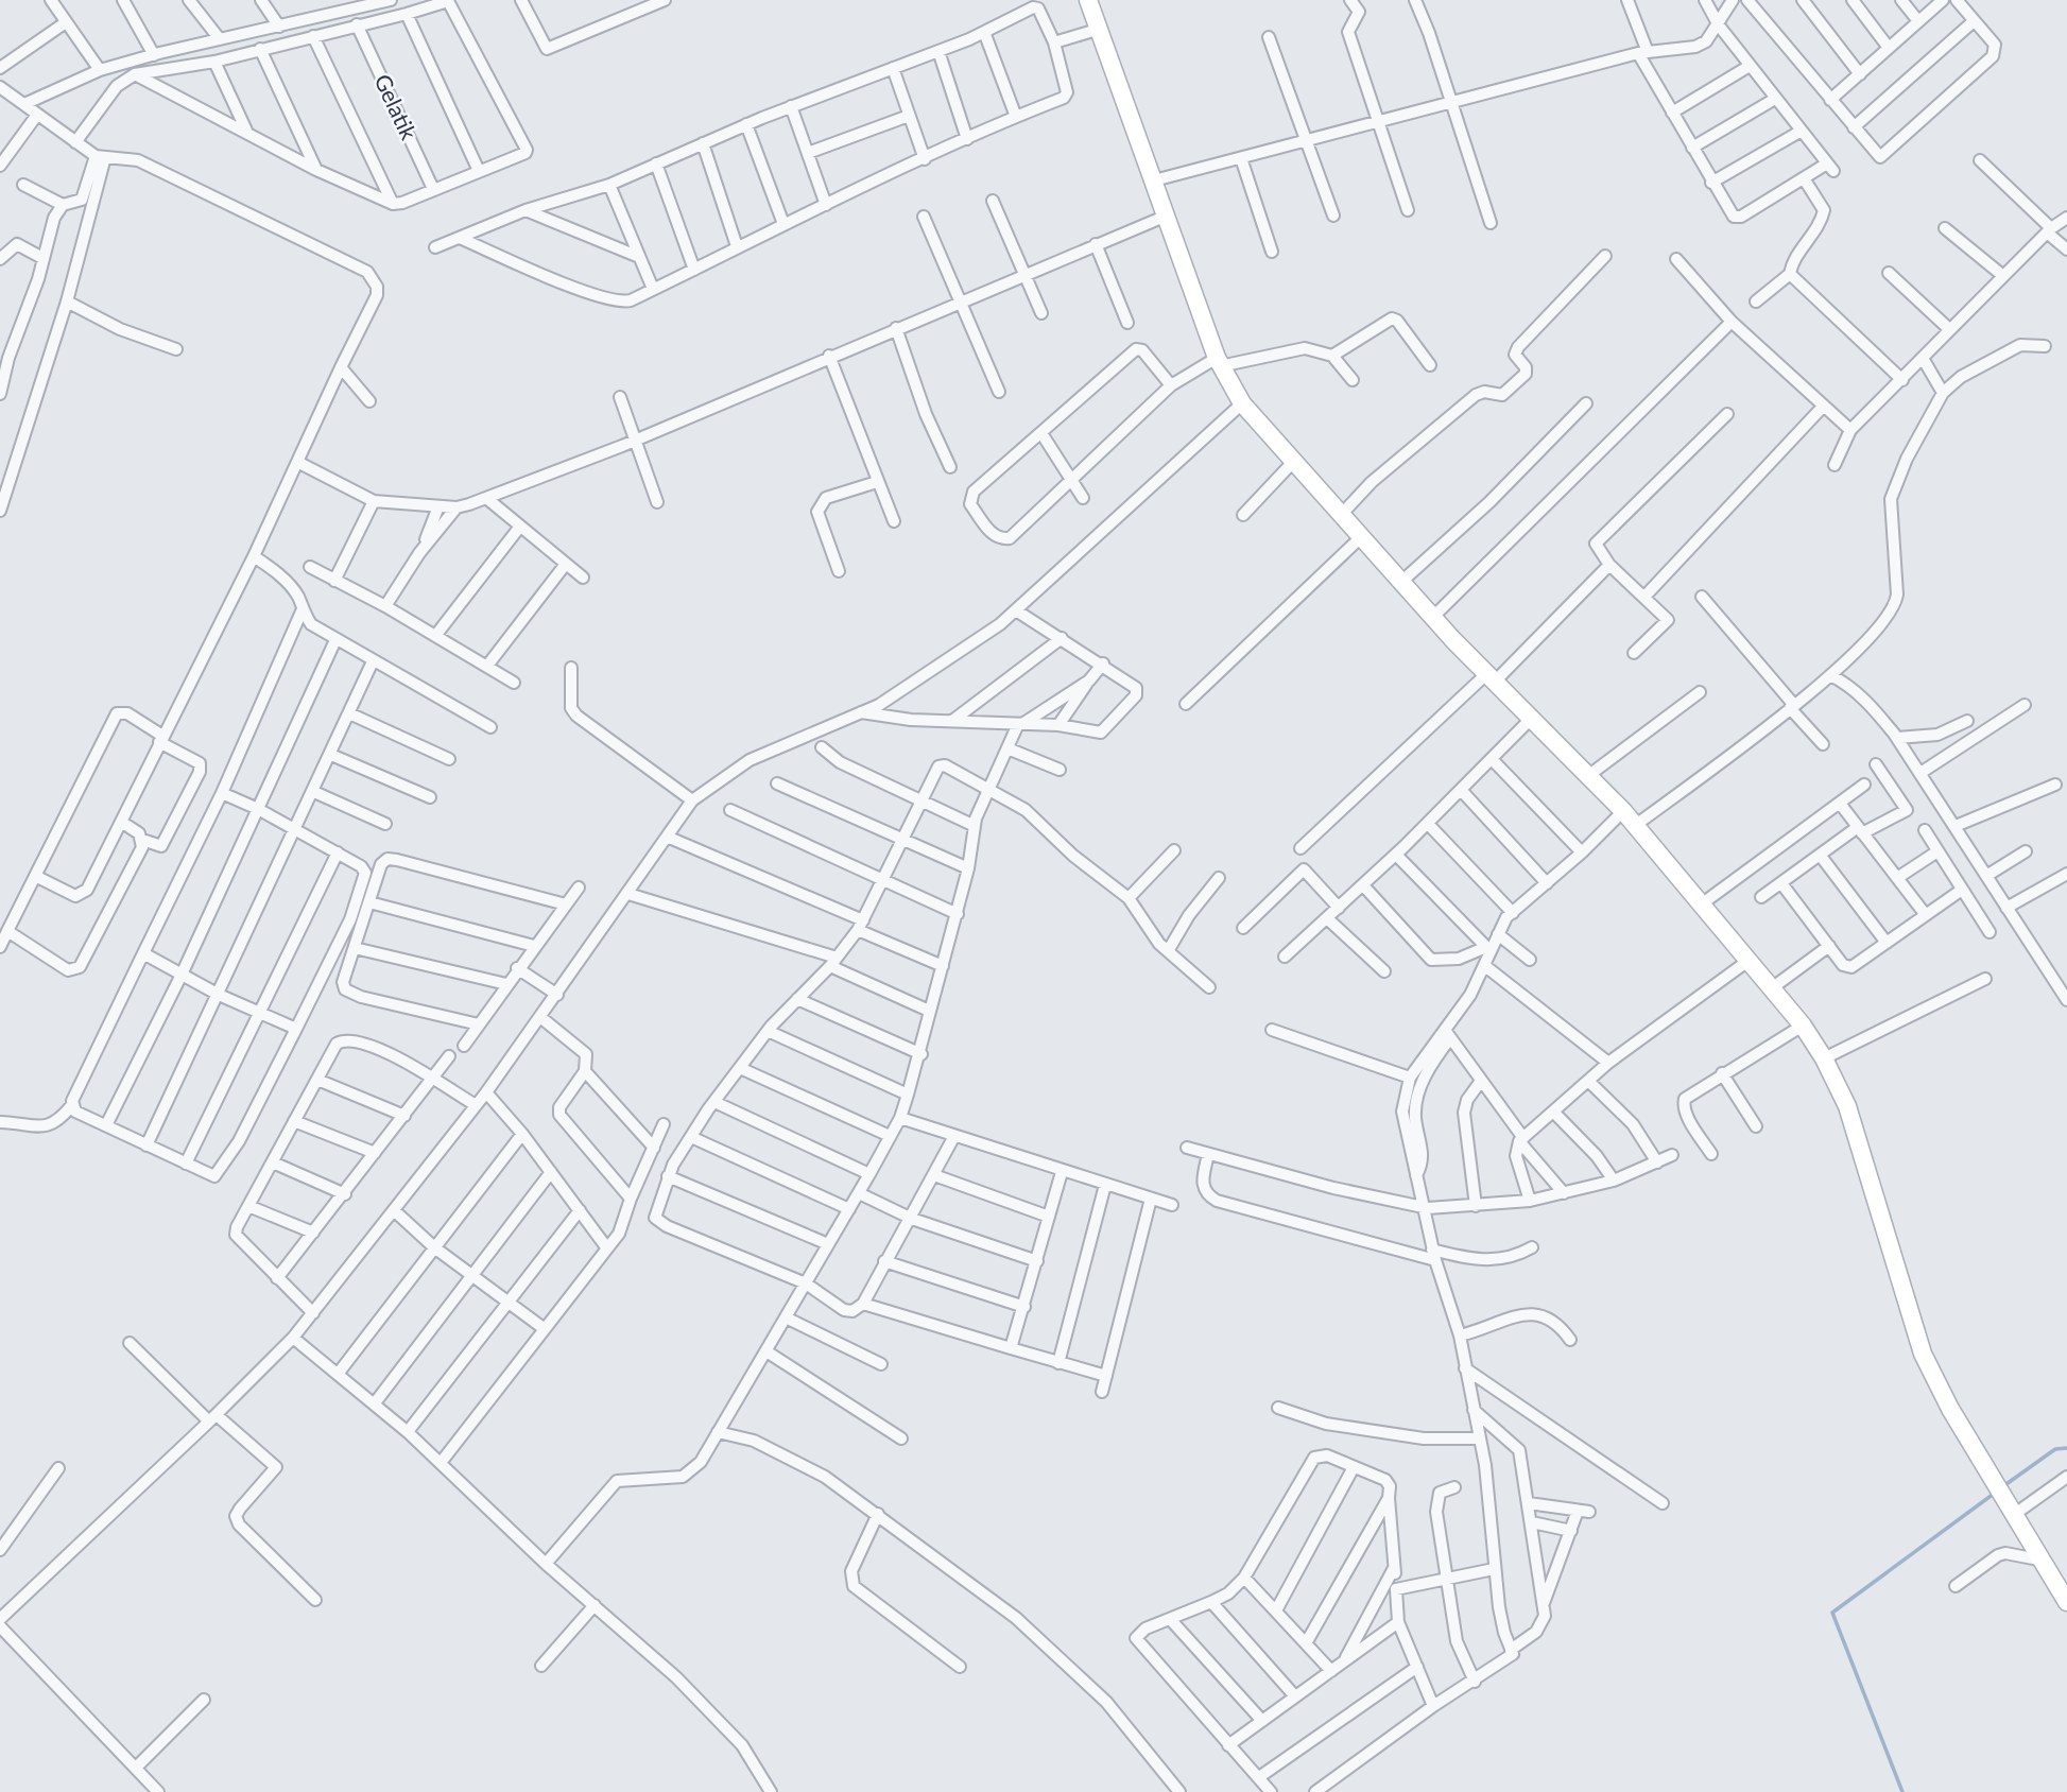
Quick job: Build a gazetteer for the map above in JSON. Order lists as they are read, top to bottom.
{
  "streets": {
    "street": ["Gelatik"]
  }
}
